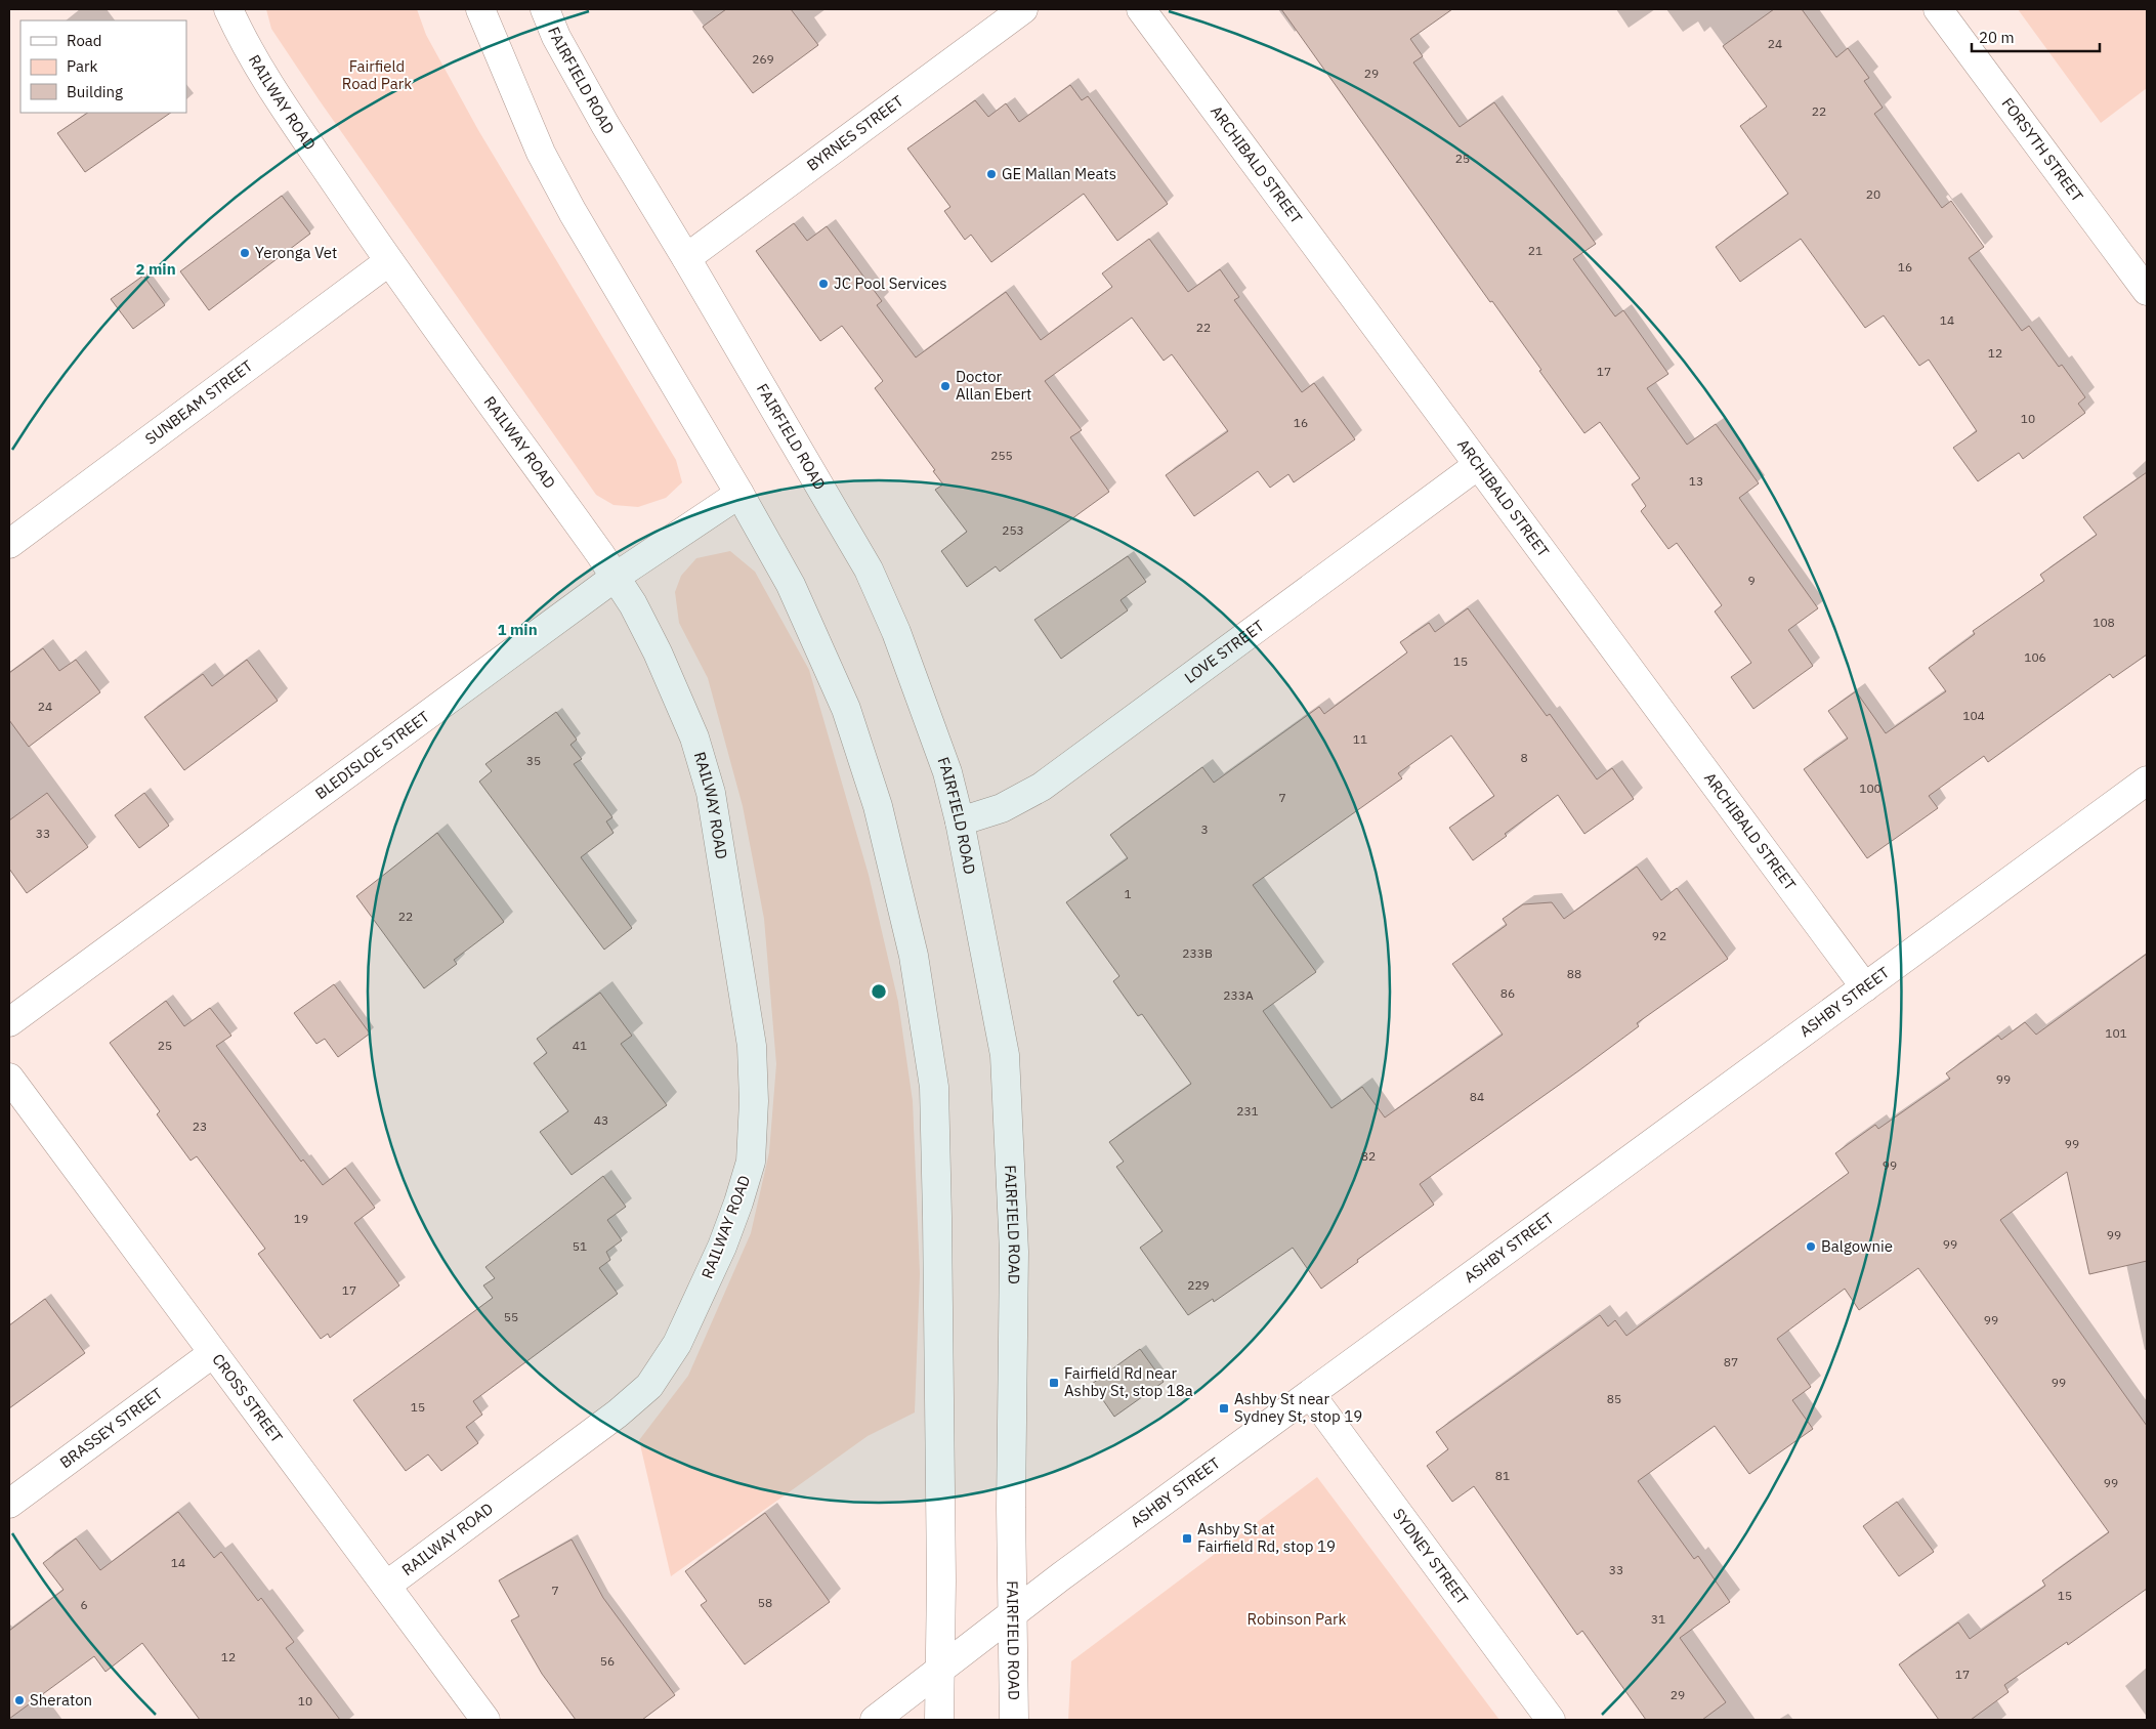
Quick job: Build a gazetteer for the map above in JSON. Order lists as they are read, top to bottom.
{
  "streets": {
    "street": [
      "FAIRFIELD ROAD",
      "RAILWAY ROAD",
      "BYRNES STREET",
      "FORSYTH STREET",
      "ARCHIBALD STREET",
      "SUNBEAM STREET",
      "LOVE STREET",
      "BLEDISLOE STREET",
      "ASHBY STREET",
      "CROSS STREET",
      "BRASSEY STREET",
      "SYDNEY STREET"
    ]
  },
  "crossings": [
    ["FAIRFIELD ROAD", "BYRNES STREET"],
    ["FAIRFIELD ROAD", "LOVE STREET"],
    ["FAIRFIELD ROAD", "ASHBY STREET"],
    ["RAILWAY ROAD", "SUNBEAM STREET"],
    ["RAILWAY ROAD", "BLEDISLOE STREET"],
    ["RAILWAY ROAD", "CROSS STREET"],
    ["ARCHIBALD STREET", "LOVE STREET"],
    ["ARCHIBALD STREET", "ASHBY STREET"],
    ["ASHBY STREET", "SYDNEY STREET"],
    ["CROSS STREET", "BRASSEY STREET"]
  ],
  "parks": ["Fairfield Road Park", "Robinson Park"],
  "places": {
    "other": [
      "GE Mallan Meats",
      "Yeronga Vet",
      "JC Pool Services",
      "Doctor Allan Ebert",
      "Balgownie",
      "Sheraton"
    ],
    "transit": ["Fairfield Rd near Ashby St, stop 18a", "Ashby St near Sydney St, stop 19", "Ashby St at Fairfield Rd, stop 19"]
  },
  "house_numbers": [
    "24",
    "269",
    "29",
    "22",
    "25",
    "20",
    "21",
    "16",
    "14",
    "22",
    "12",
    "17",
    "10",
    "16",
    "255",
    "13",
    "253",
    "9",
    "108",
    "106",
    "15",
    "24",
    "104",
    "11",
    "8",
    "35",
    "100",
    "7",
    "3",
    "33",
    "1",
    "22",
    "92",
    "233B",
    "88",
    "86",
    "233A",
    "101",
    "25",
    "41",
    "99",
    "84",
    "231",
    "43",
    "23",
    "99",
    "82",
    "99",
    "19",
    "99",
    "99",
    "51",
    "229",
    "17",
    "55",
    "99",
    "87",
    "99",
    "85",
    "15",
    "81",
    "99",
    "14",
    "33",
    "7",
    "15",
    "58",
    "6",
    "31",
    "12",
    "56",
    "17",
    "29",
    "10"
  ],
  "legend": ["Road", "Park", "Building"],
  "scale_bar": "20 m",
  "rings": ["2 min", "1 min"]
}
